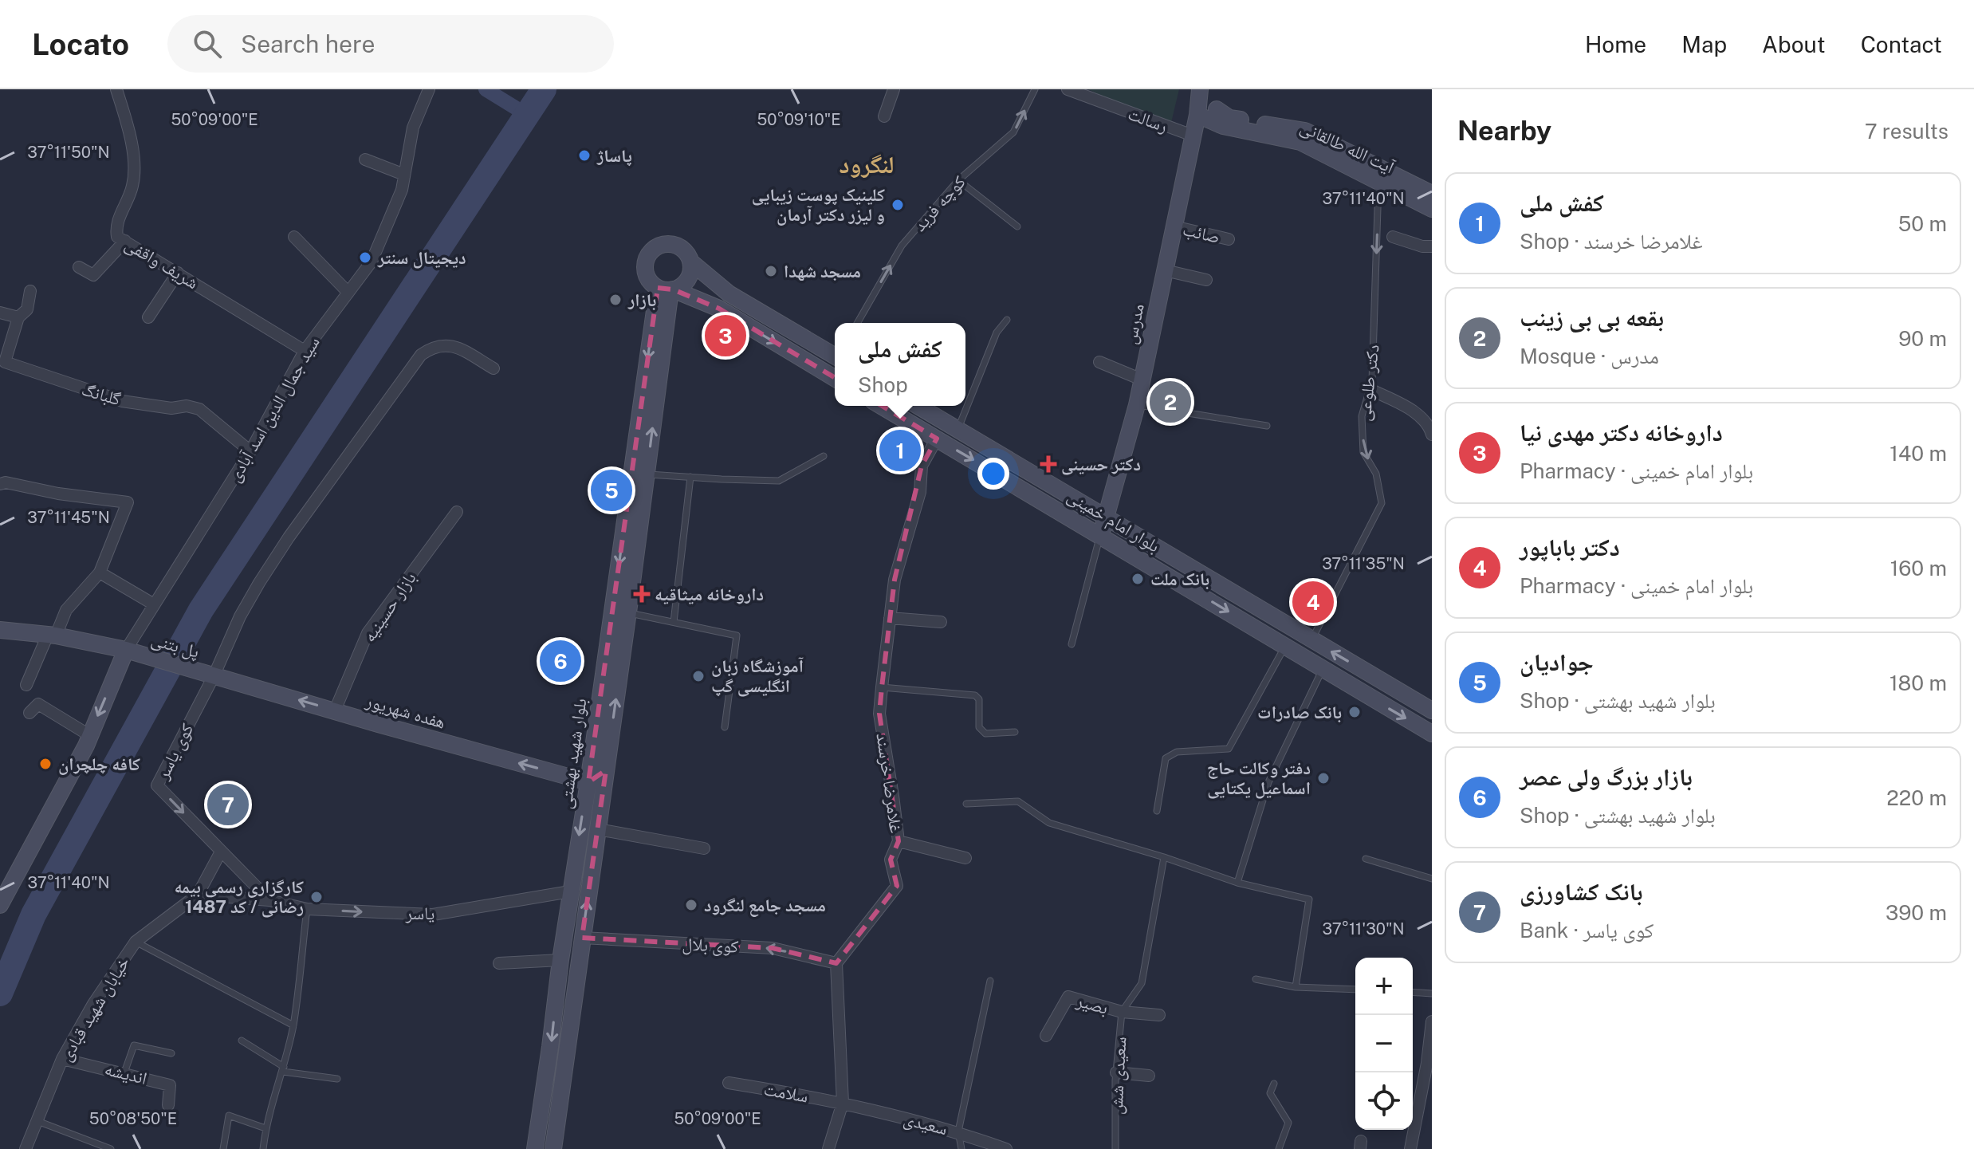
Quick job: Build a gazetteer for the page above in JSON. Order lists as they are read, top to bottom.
{
  "streets": {
    "main road": [
      "آیت الله طالقانی",
      "مدرس",
      "بلوار امام خمینی",
      "پل بتنی",
      "هفده شهریور",
      "بلوار شهید بهشتی"
    ],
    "street": [
      "رسالت",
      "صائب",
      "شریف واقفی",
      "گلبانگ",
      "سید جمال الدین اسد آبادی",
      "بازار حسینیه",
      "کوی یاسر",
      "غلامرضا خرسند",
      "یاسر",
      "کوی بلال",
      "بصیر",
      "خیابان شهید قبادی",
      "اندیشه",
      "سلامت",
      "سعیدی"
    ],
    "lane": ["کوچه فرید", "دکتر طلوعی", "سعیدی شش"]
  },
  "crossings": [
    ["رسالت", "مدرس"],
    ["آیت الله طالقانی", "مدرس"],
    ["آیت الله طالقانی", "دکتر طلوعی"],
    ["صائب", "مدرس"],
    ["شریف واقفی", "سید جمال الدین اسد آبادی"],
    ["مدرس", "بلوار امام خمینی"],
    ["دکتر طلوعی", "بلوار امام خمینی"],
    ["گلبانگ", "سید جمال الدین اسد آبادی"],
    ["سید جمال الدین اسد آبادی", "پل بتنی"],
    ["بلوار امام خمینی", "غلامرضا خرسند"],
    ["بازار حسینیه", "هفده شهریور"],
    ["پل بتنی", "هفده شهریور"],
    ["پل بتنی", "کوی یاسر"],
    ["هفده شهریور", "کوی یاسر"],
    ["هفده شهریور", "بلوار شهید بهشتی"],
    ["کوی یاسر", "یاسر"],
    ["بلوار شهید بهشتی", "یاسر"],
    ["بلوار شهید بهشتی", "کوی بلال"],
    ["غلامرضا خرسند", "کوی بلال"],
    ["یاسر", "خیابان شهید قبادی"],
    ["بصیر", "سعیدی شش"],
    ["خیابان شهید قبادی", "اندیشه"],
    ["سلامت", "سعیدی"]
  ],
  "one_way": [
    "کوچه فرید",
    "دکتر طلوعی",
    "هفده شهریور",
    "کوی یاسر",
    "یاسر",
    "کوی بلال"
  ],
  "districts": ["لنگرود"],
  "places": {
    "other": [
      "پاساژ",
      "کلینیک پوست زیبایی و لیزر دکتر آرمان",
      "دیجیتال سنتر",
      "مسجد شهدا",
      "بازار",
      "بانک ملت",
      "آموزشگاه زبان انگلیسی گپ",
      "بانک صادرات",
      "کافه چلچران",
      "دفتر وکالت حاج اسماعیل یکتایی",
      "کارگزاری رسمی بیمه رضائی / کد 1487",
      "مسجد جامع لنگرود"
    ],
    "health": ["دکتر حسینی", "داروخانه میثاقیه"]
  },
  "page": {
    "header": "Locato",
    "search": "Search here",
    "nav": [
      "Home",
      "Map",
      "About",
      "Contact"
    ],
    "heading": ["Nearby", "7 results"],
    "list": [
      {
        "mark": "1",
        "name": "کفش ملی",
        "note": "Shop · غلامرضا خرسند",
        "value": "50 m"
      },
      {
        "mark": "2",
        "name": "بقعه بی بی زینب",
        "note": "Mosque · مدرس",
        "value": "90 m"
      },
      {
        "mark": "3",
        "name": "داروخانه دکتر مهدی نیا",
        "note": "Pharmacy · بلوار امام خمینی",
        "value": "140 m"
      },
      {
        "mark": "4",
        "name": "دکتر باباپور",
        "note": "Pharmacy · بلوار امام خمینی",
        "value": "160 m"
      },
      {
        "mark": "5",
        "name": "جوادیان",
        "note": "Shop · بلوار شهید بهشتی",
        "value": "180 m"
      },
      {
        "mark": "6",
        "name": "بازار بزرگ ولی عصر",
        "note": "Shop · بلوار شهید بهشتی",
        "value": "220 m"
      },
      {
        "mark": "7",
        "name": "بانک کشاورزی",
        "note": "Bank · کوی یاسر",
        "value": "390 m"
      }
    ],
    "pins": [
      "3",
      "2",
      "1",
      "5",
      "4",
      "6",
      "7"
    ],
    "popup": ["کفش ملی", "Shop"],
    "map_buttons": ["+", "−"]
  },
  "coordinates": [
    "50°09'00\"E",
    "50°09'10\"E",
    "37°11'50\"N",
    "37°11'40\"N",
    "37°11'45\"N",
    "37°11'35\"N",
    "37°11'30\"N",
    "50°08'50\"E"
  ]
}
